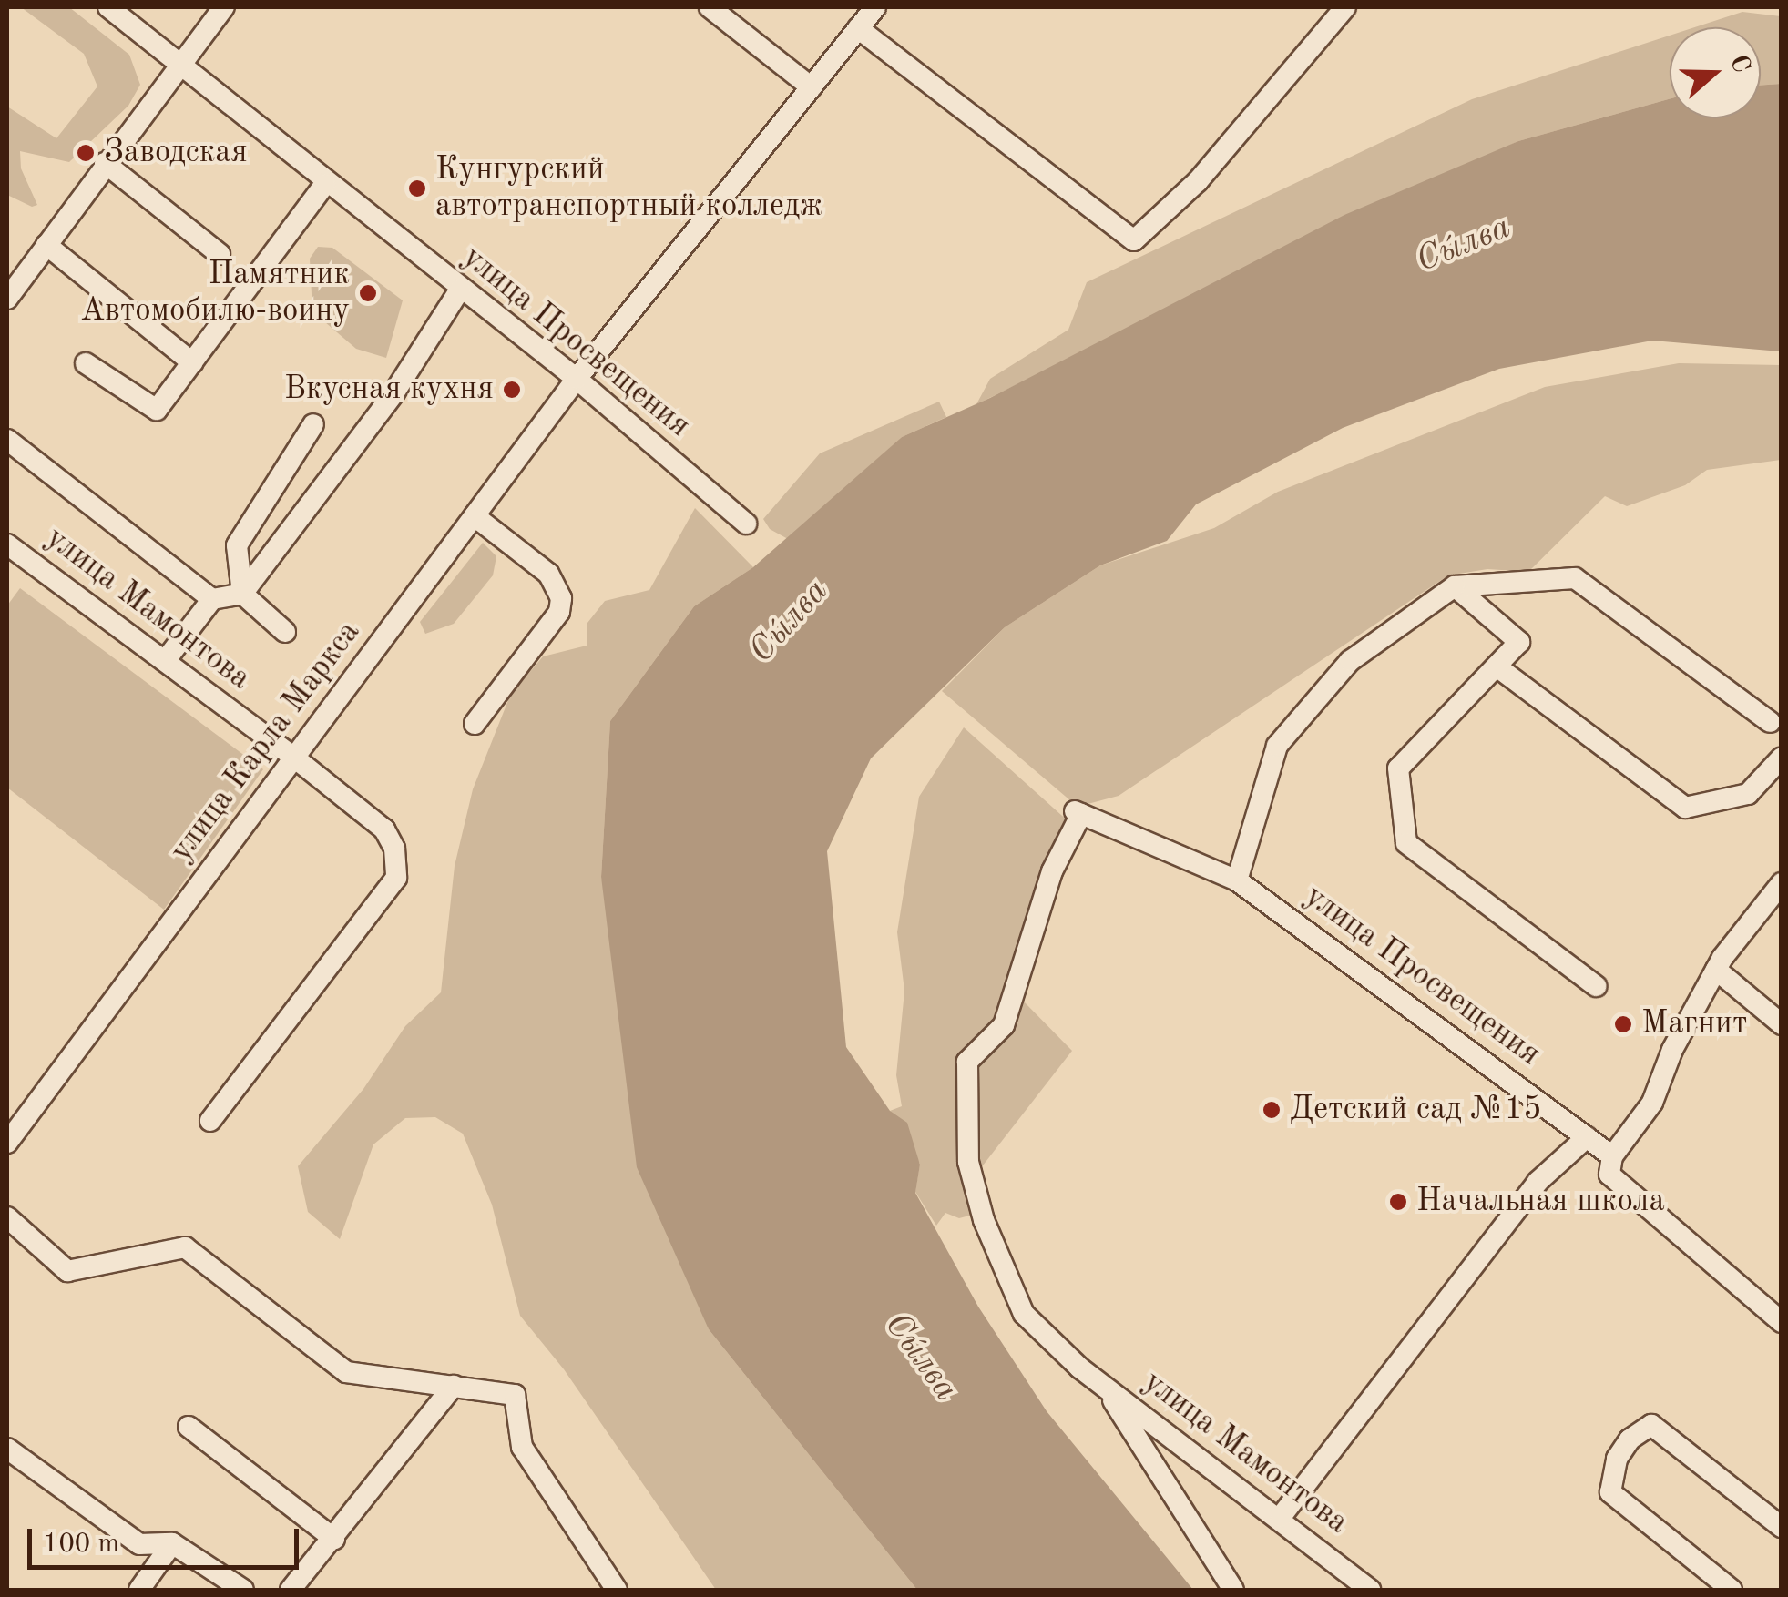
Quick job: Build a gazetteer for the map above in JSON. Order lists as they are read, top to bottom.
{
  "streets": {
    "street": ["улица Просвещения", "улица Мамонтова", "улица Карла Маркса"]
  },
  "crossings": [
    ["улица Просвещения", "улица Мамонтова"],
    ["улица Просвещения", "улица Карла Маркса"],
    ["улица Мамонтова", "улица Карла Маркса"]
  ],
  "water": ["Сы́лва"],
  "places": [
    "Заводская",
    "Кунгурский автотранспортный колледж",
    "Памятник Автомобилю-воину",
    "Вкусная кухня",
    "Магнит",
    "Детский сад №15",
    "Начальная школа"
  ],
  "scale_bar": "100 m",
  "north": "right"
}
